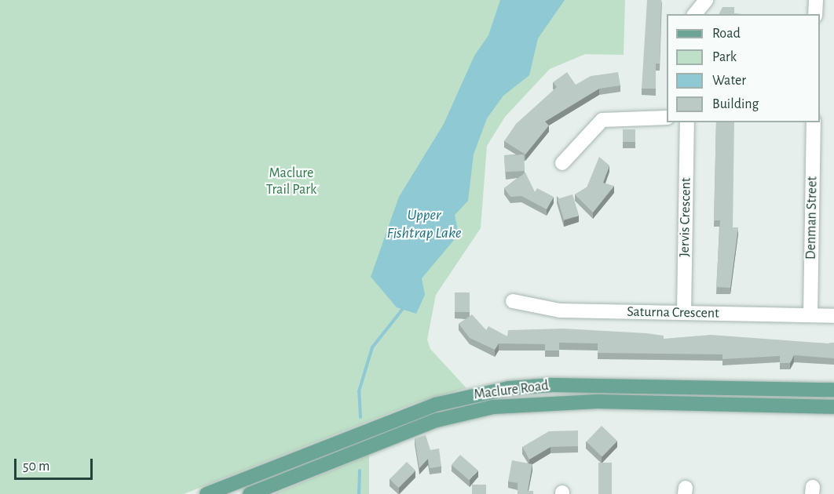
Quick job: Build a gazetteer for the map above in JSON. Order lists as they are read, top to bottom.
{
  "streets": {
    "main road": ["Maclure Road"],
    "street": ["Jervis Crescent", "Denman Street", "Saturna Crescent"]
  },
  "crossings": [
    ["Jervis Crescent", "Saturna Crescent"],
    ["Denman Street", "Saturna Crescent"]
  ],
  "water": ["Upper Fishtrap Lake"],
  "parks": ["Maclure Trail Park"],
  "legend": [
    "Road",
    "Park",
    "Water",
    "Building"
  ],
  "scale_bar": "50 m"
}
